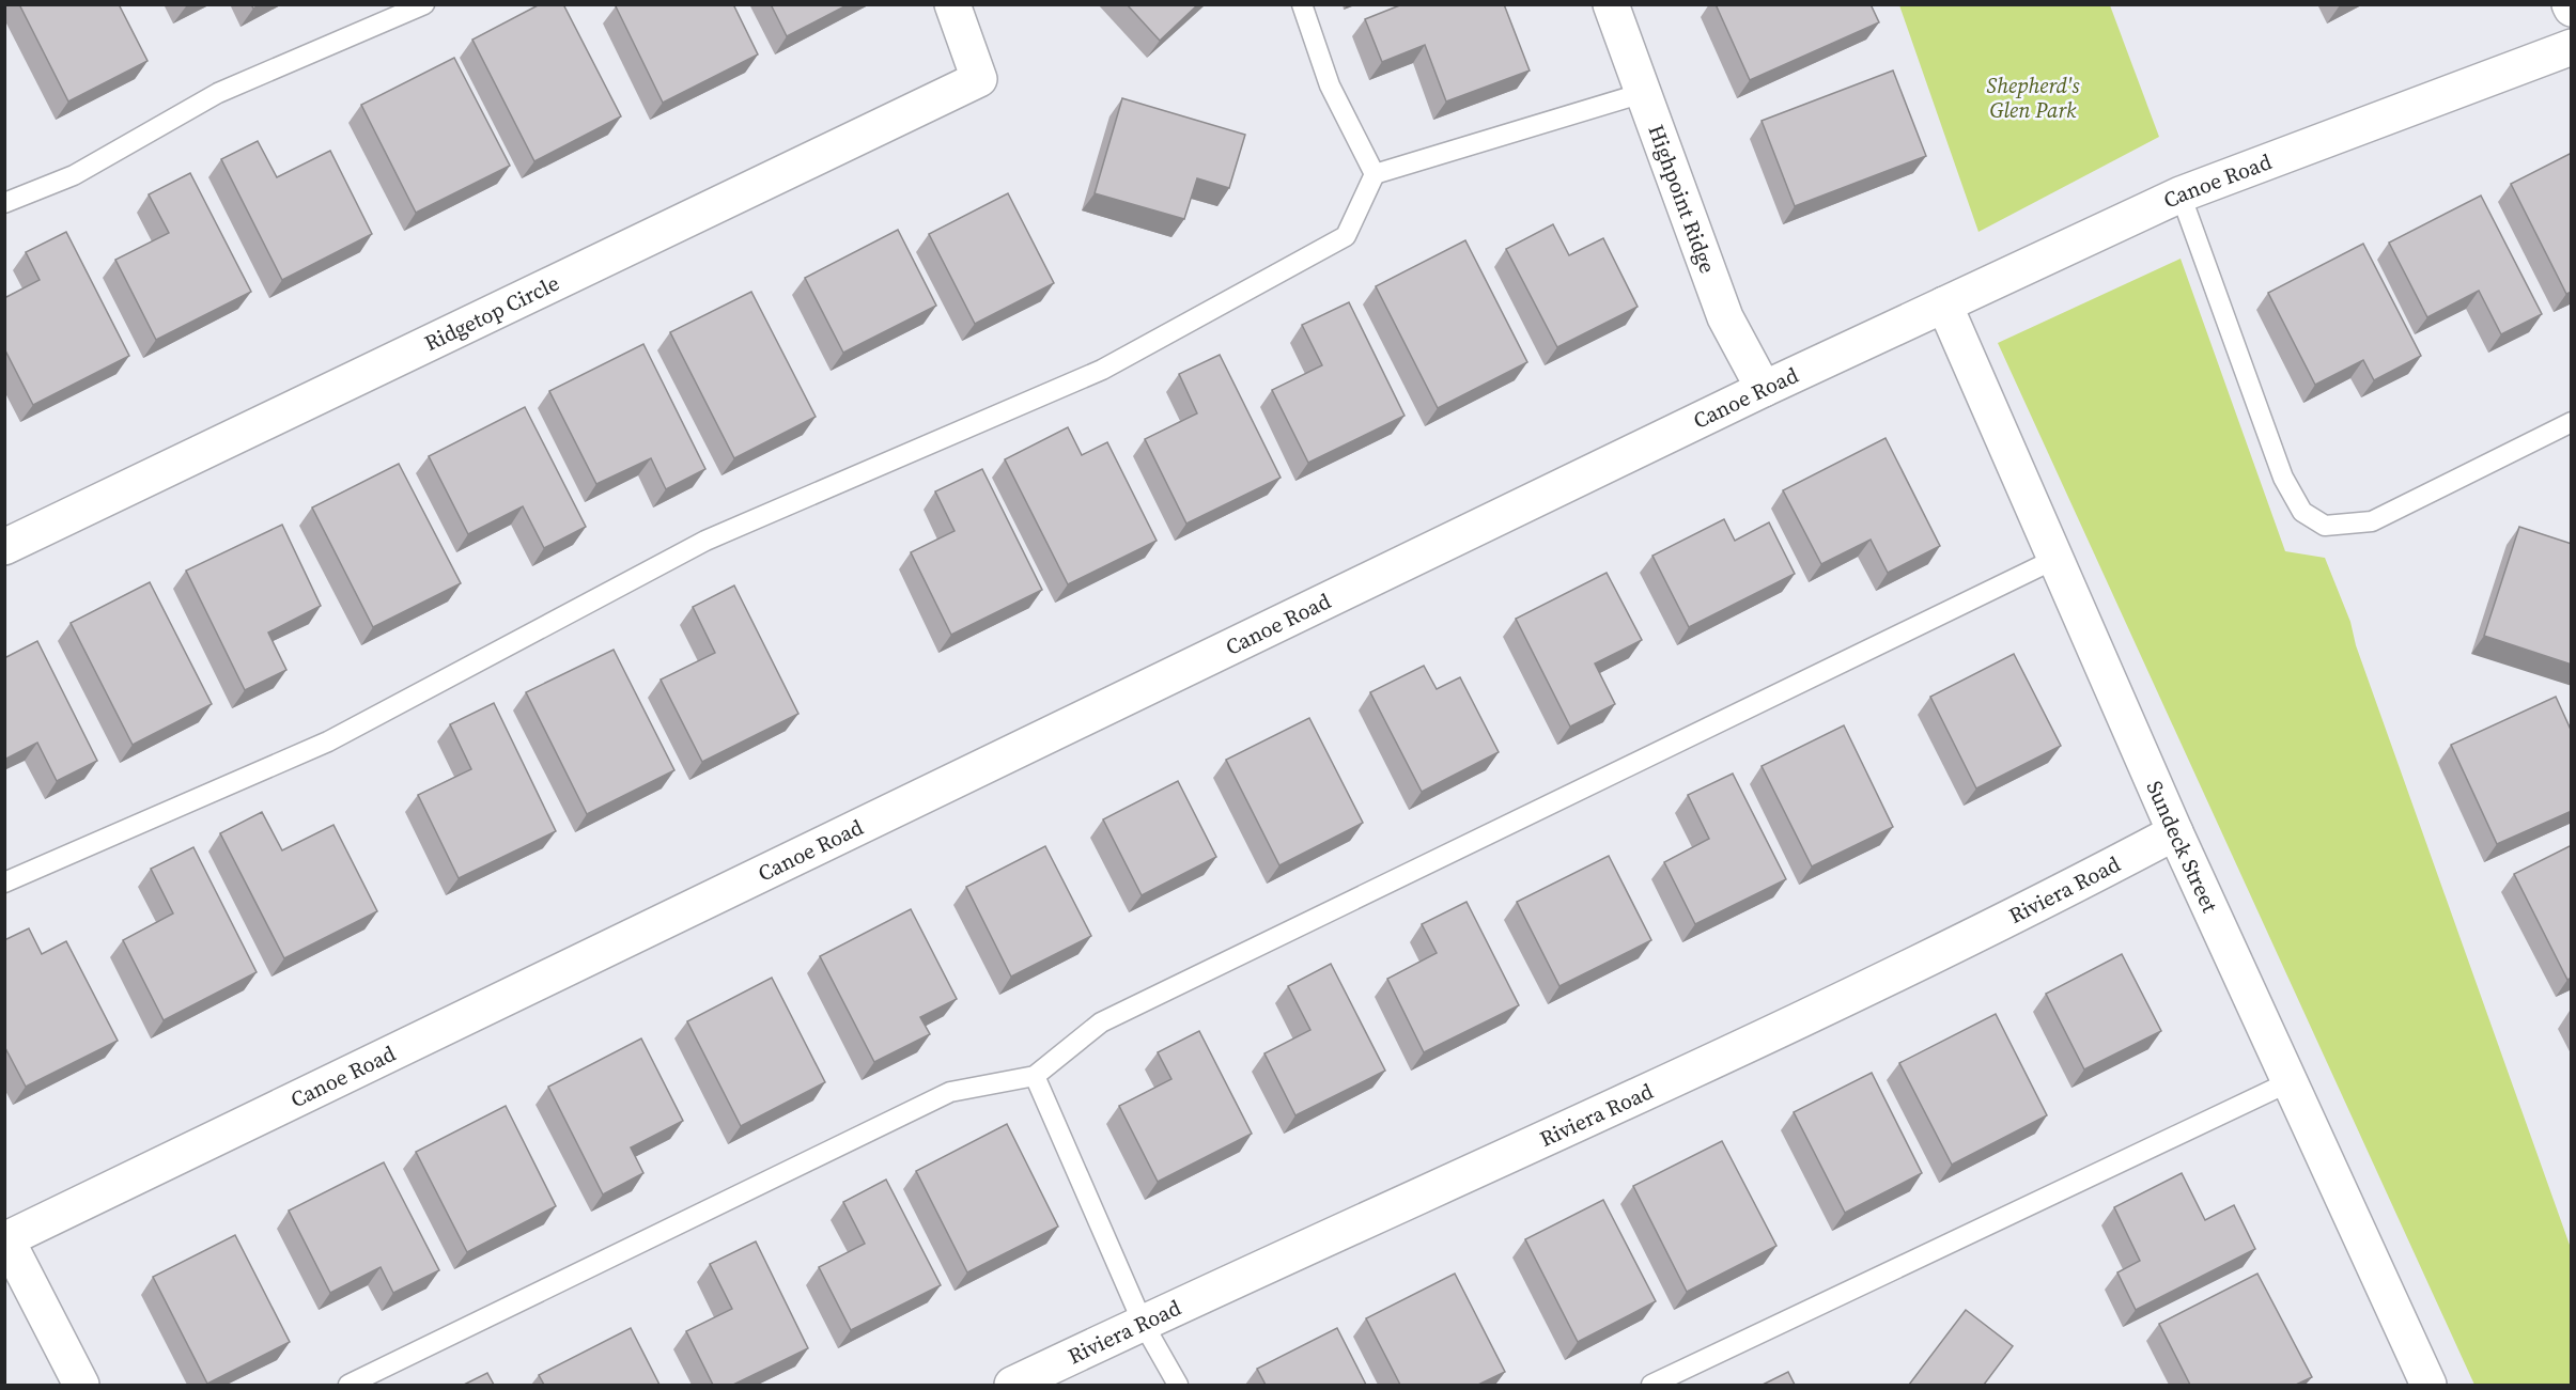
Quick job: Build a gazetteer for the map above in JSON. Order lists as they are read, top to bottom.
{
  "streets": {
    "street": [
      "Canoe Road",
      "Highpoint Ridge",
      "Ridgetop Circle",
      "Sundeck Street",
      "Riviera Road"
    ]
  },
  "crossings": [
    ["Canoe Road", "Highpoint Ridge"],
    ["Canoe Road", "Sundeck Street"],
    ["Sundeck Street", "Riviera Road"]
  ],
  "parks": ["Shepherd's Glen Park"]
}
